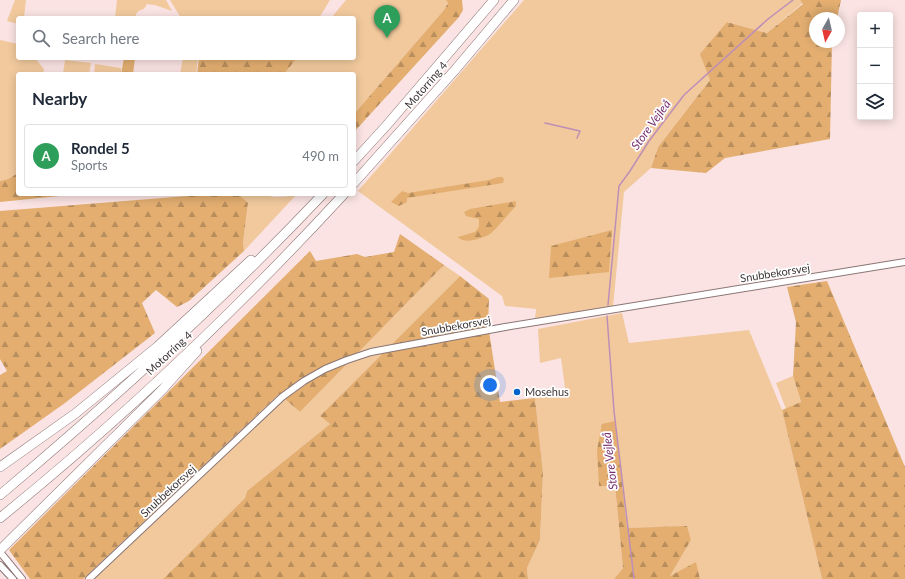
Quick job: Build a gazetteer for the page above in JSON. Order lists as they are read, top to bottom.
{
  "streets": {
    "highway": ["Motorring 4"],
    "street": ["Snubbekorsvej"]
  },
  "water": ["Store Vejleå"],
  "places": ["Mosehus"],
  "north": "bottom",
  "page": {
    "pins": "A",
    "map_buttons": ["+", "−"],
    "search": "Search here",
    "heading": "Nearby",
    "list": [
      {
        "mark": "A",
        "name": "Rondel 5",
        "note": "Sports",
        "value": "490 m"
      }
    ]
  }
}
